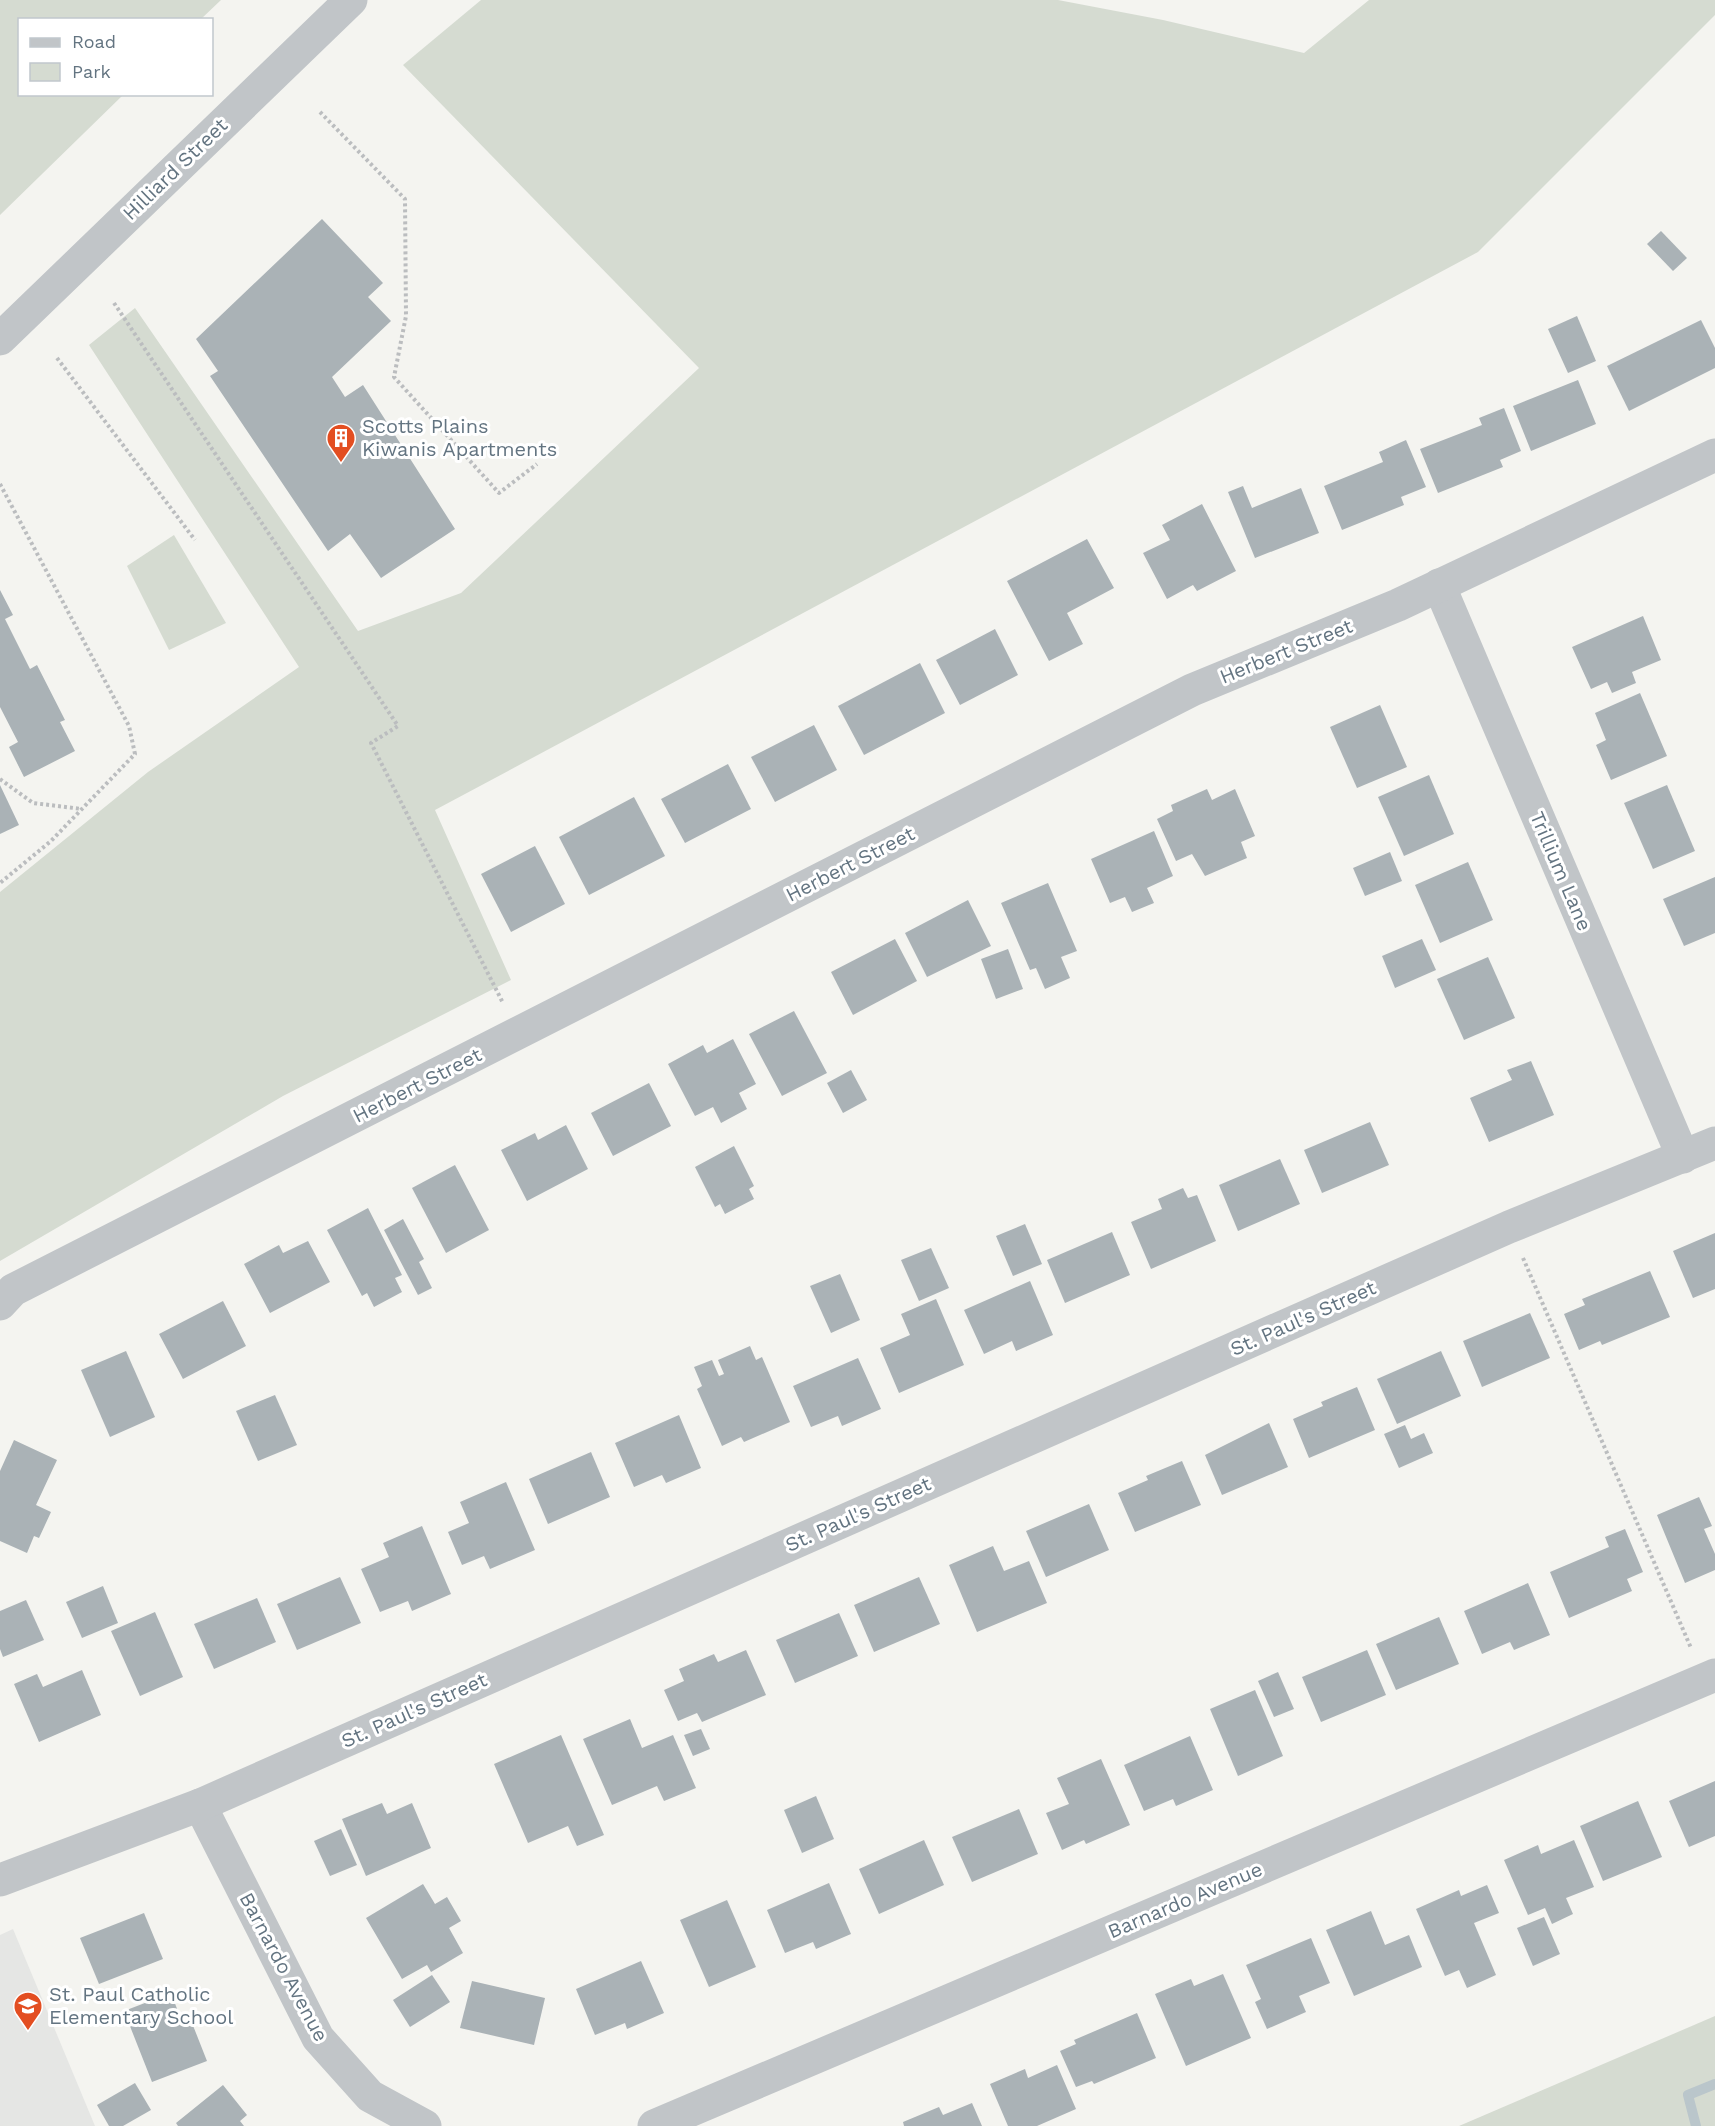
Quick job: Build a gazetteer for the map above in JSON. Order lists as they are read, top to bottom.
{
  "streets": {
    "street": [
      "Hilliard Street",
      "Herbert Street",
      "Trillium Lane",
      "St. Paul's Street",
      "Barnardo Avenue"
    ]
  },
  "crossings": [
    ["Herbert Street", "Trillium Lane"],
    ["Trillium Lane", "St. Paul's Street"],
    ["St. Paul's Street", "Barnardo Avenue"]
  ],
  "places": {
    "building": ["Scotts Plains Kiwanis Apartments"],
    "school or university": ["St. Paul Catholic Elementary School"]
  },
  "legend": ["Road", "Park"]
}
